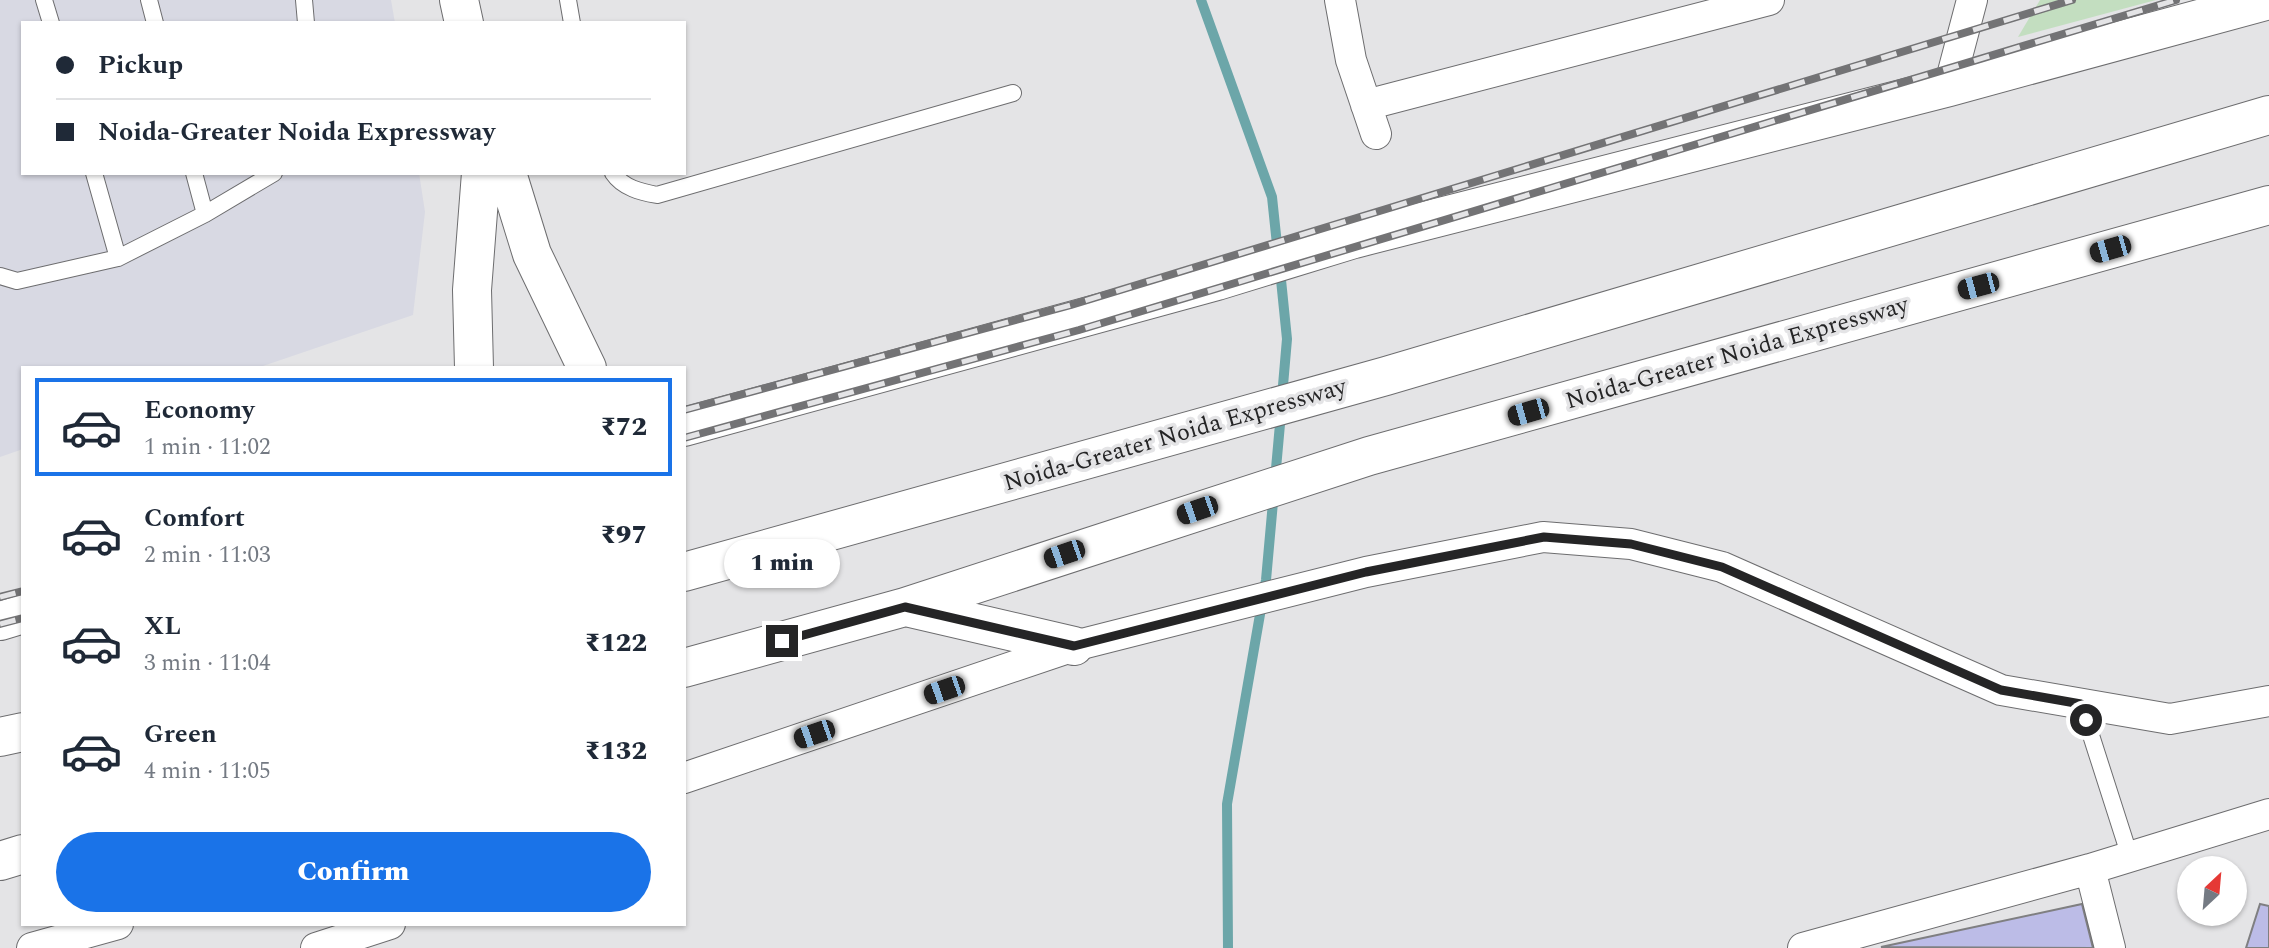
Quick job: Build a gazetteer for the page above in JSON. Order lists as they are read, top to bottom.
{
  "streets": {
    "main road": ["Noida-Greater Noida Expressway"]
  },
  "north": "top right",
  "page": {
    "banner": ["Pickup", "Noida-Greater Noida Expressway"],
    "list": [
      {
        "name": "Economy",
        "note": "1 min · 11:02",
        "value": "₹72"
      },
      {
        "name": "Comfort",
        "note": "2 min · 11:03",
        "value": "₹97"
      },
      {
        "name": "XL",
        "note": "3 min · 11:04",
        "value": "₹122"
      },
      {
        "name": "Green",
        "note": "4 min · 11:05",
        "value": "₹132"
      }
    ],
    "bubble": "1 min",
    "buttons": "Confirm"
  }
}
